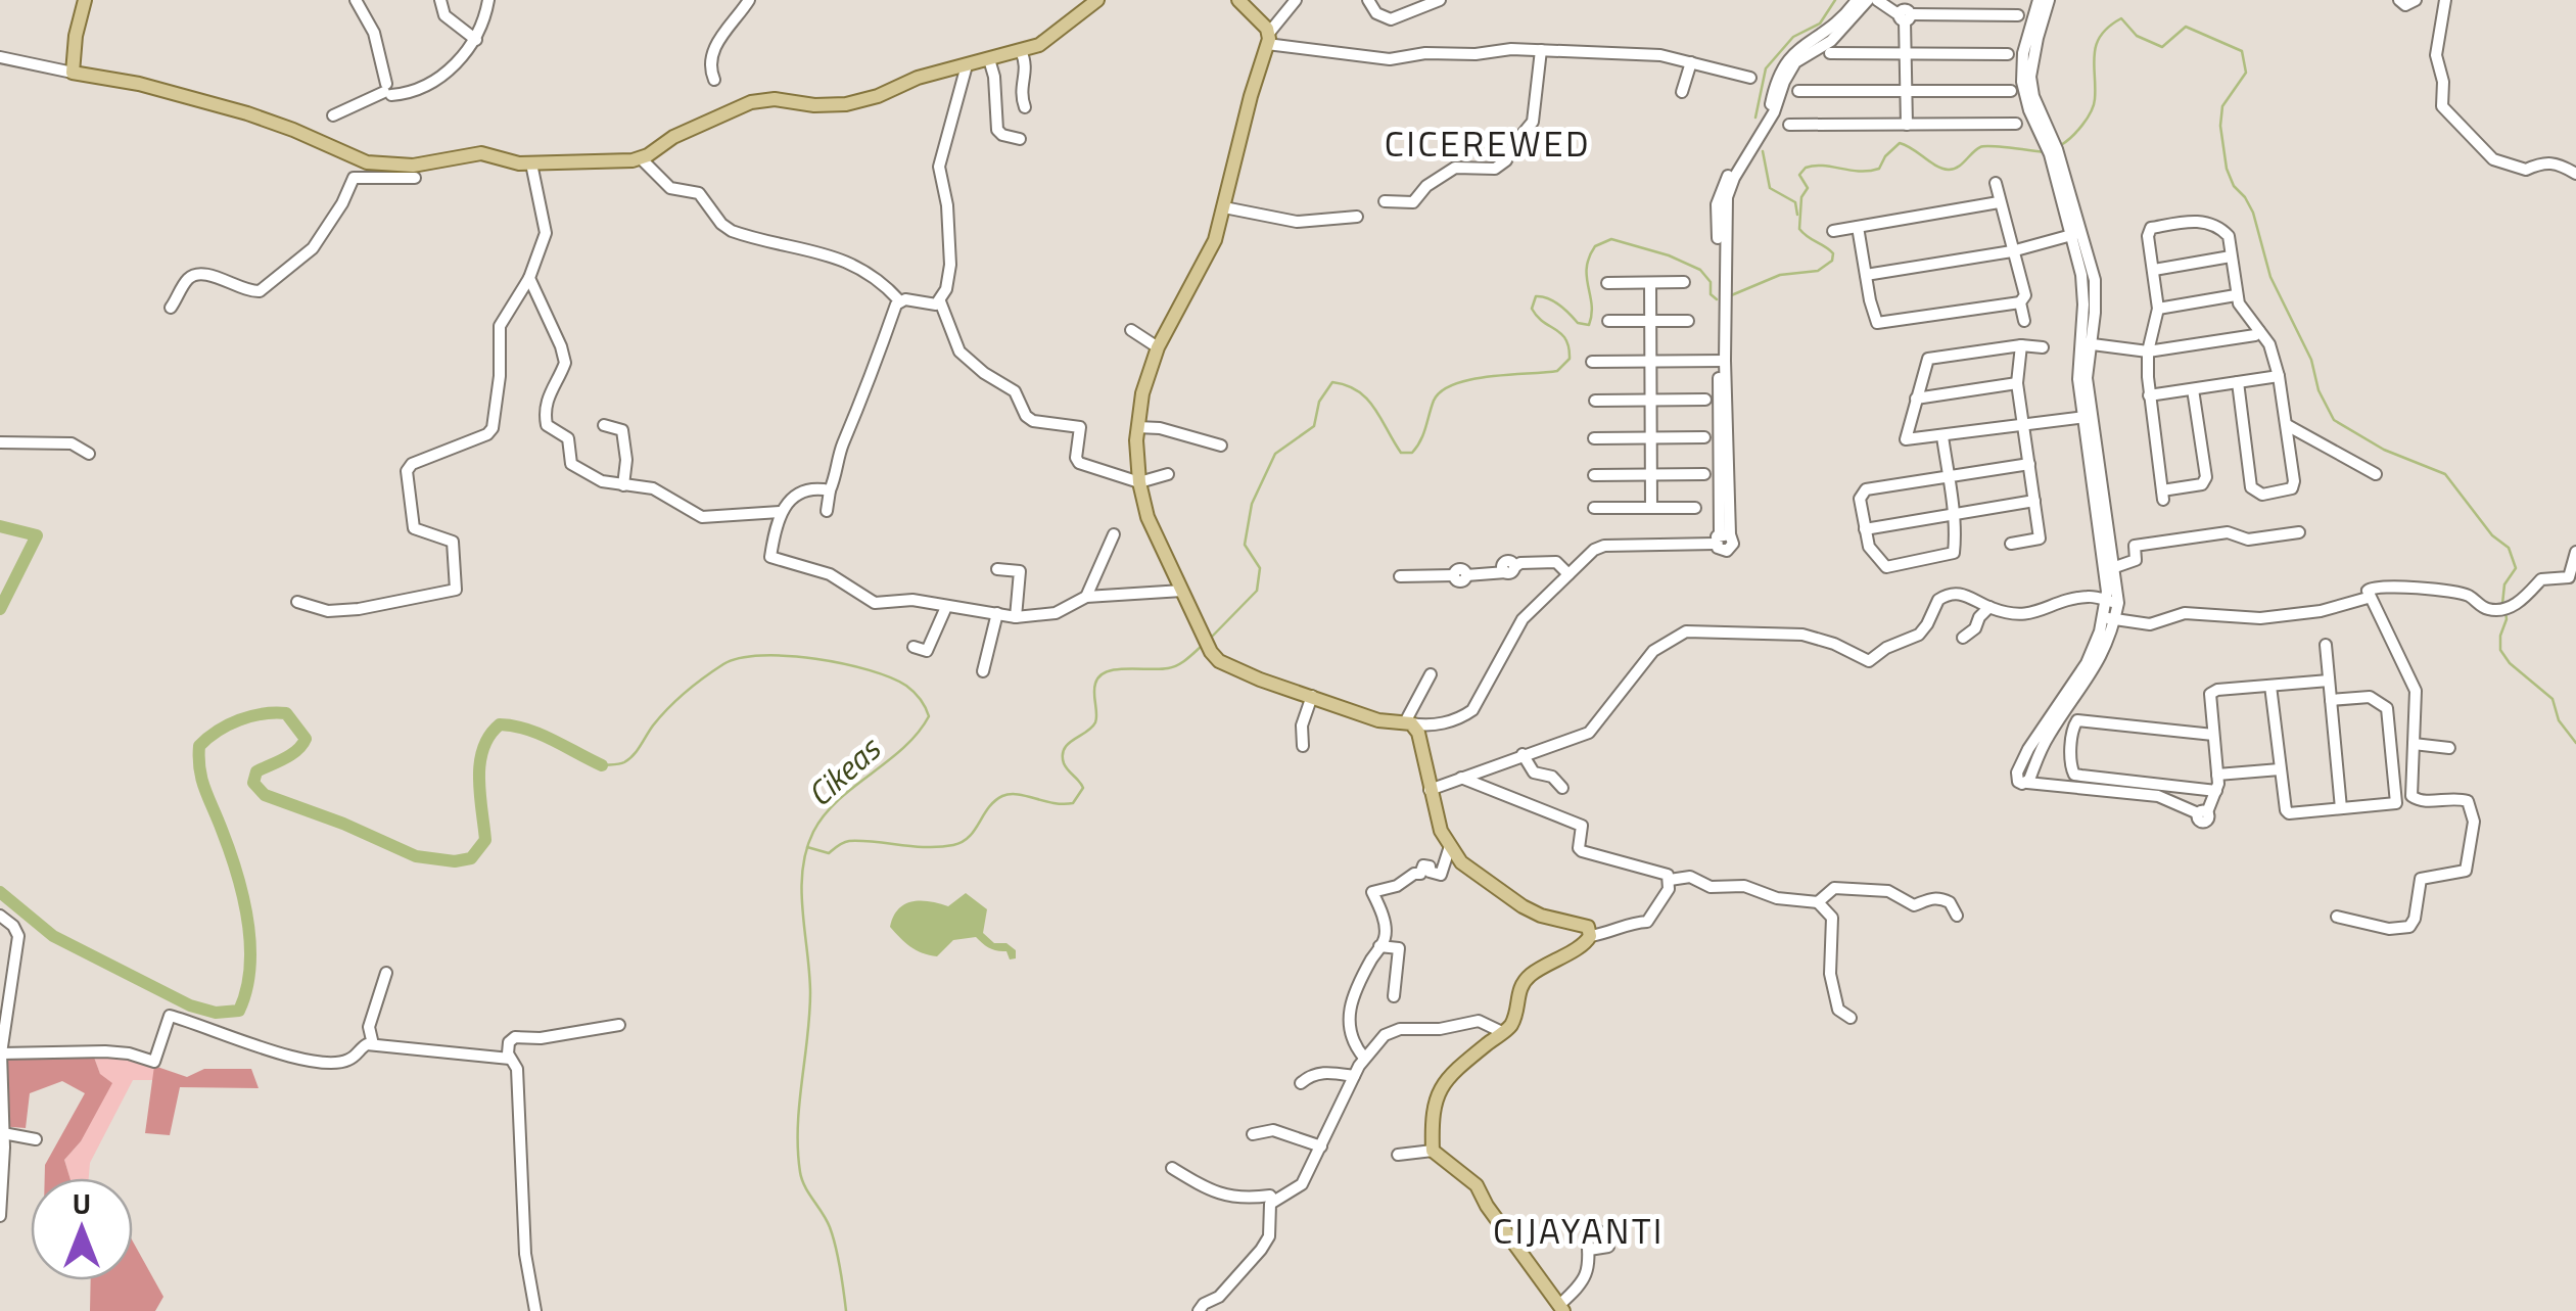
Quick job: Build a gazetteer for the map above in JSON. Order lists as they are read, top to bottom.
{
  "districts": ["CICEREWED", "CIJAYANTI"],
  "water": ["Cikeas"],
  "north": "top"
}
